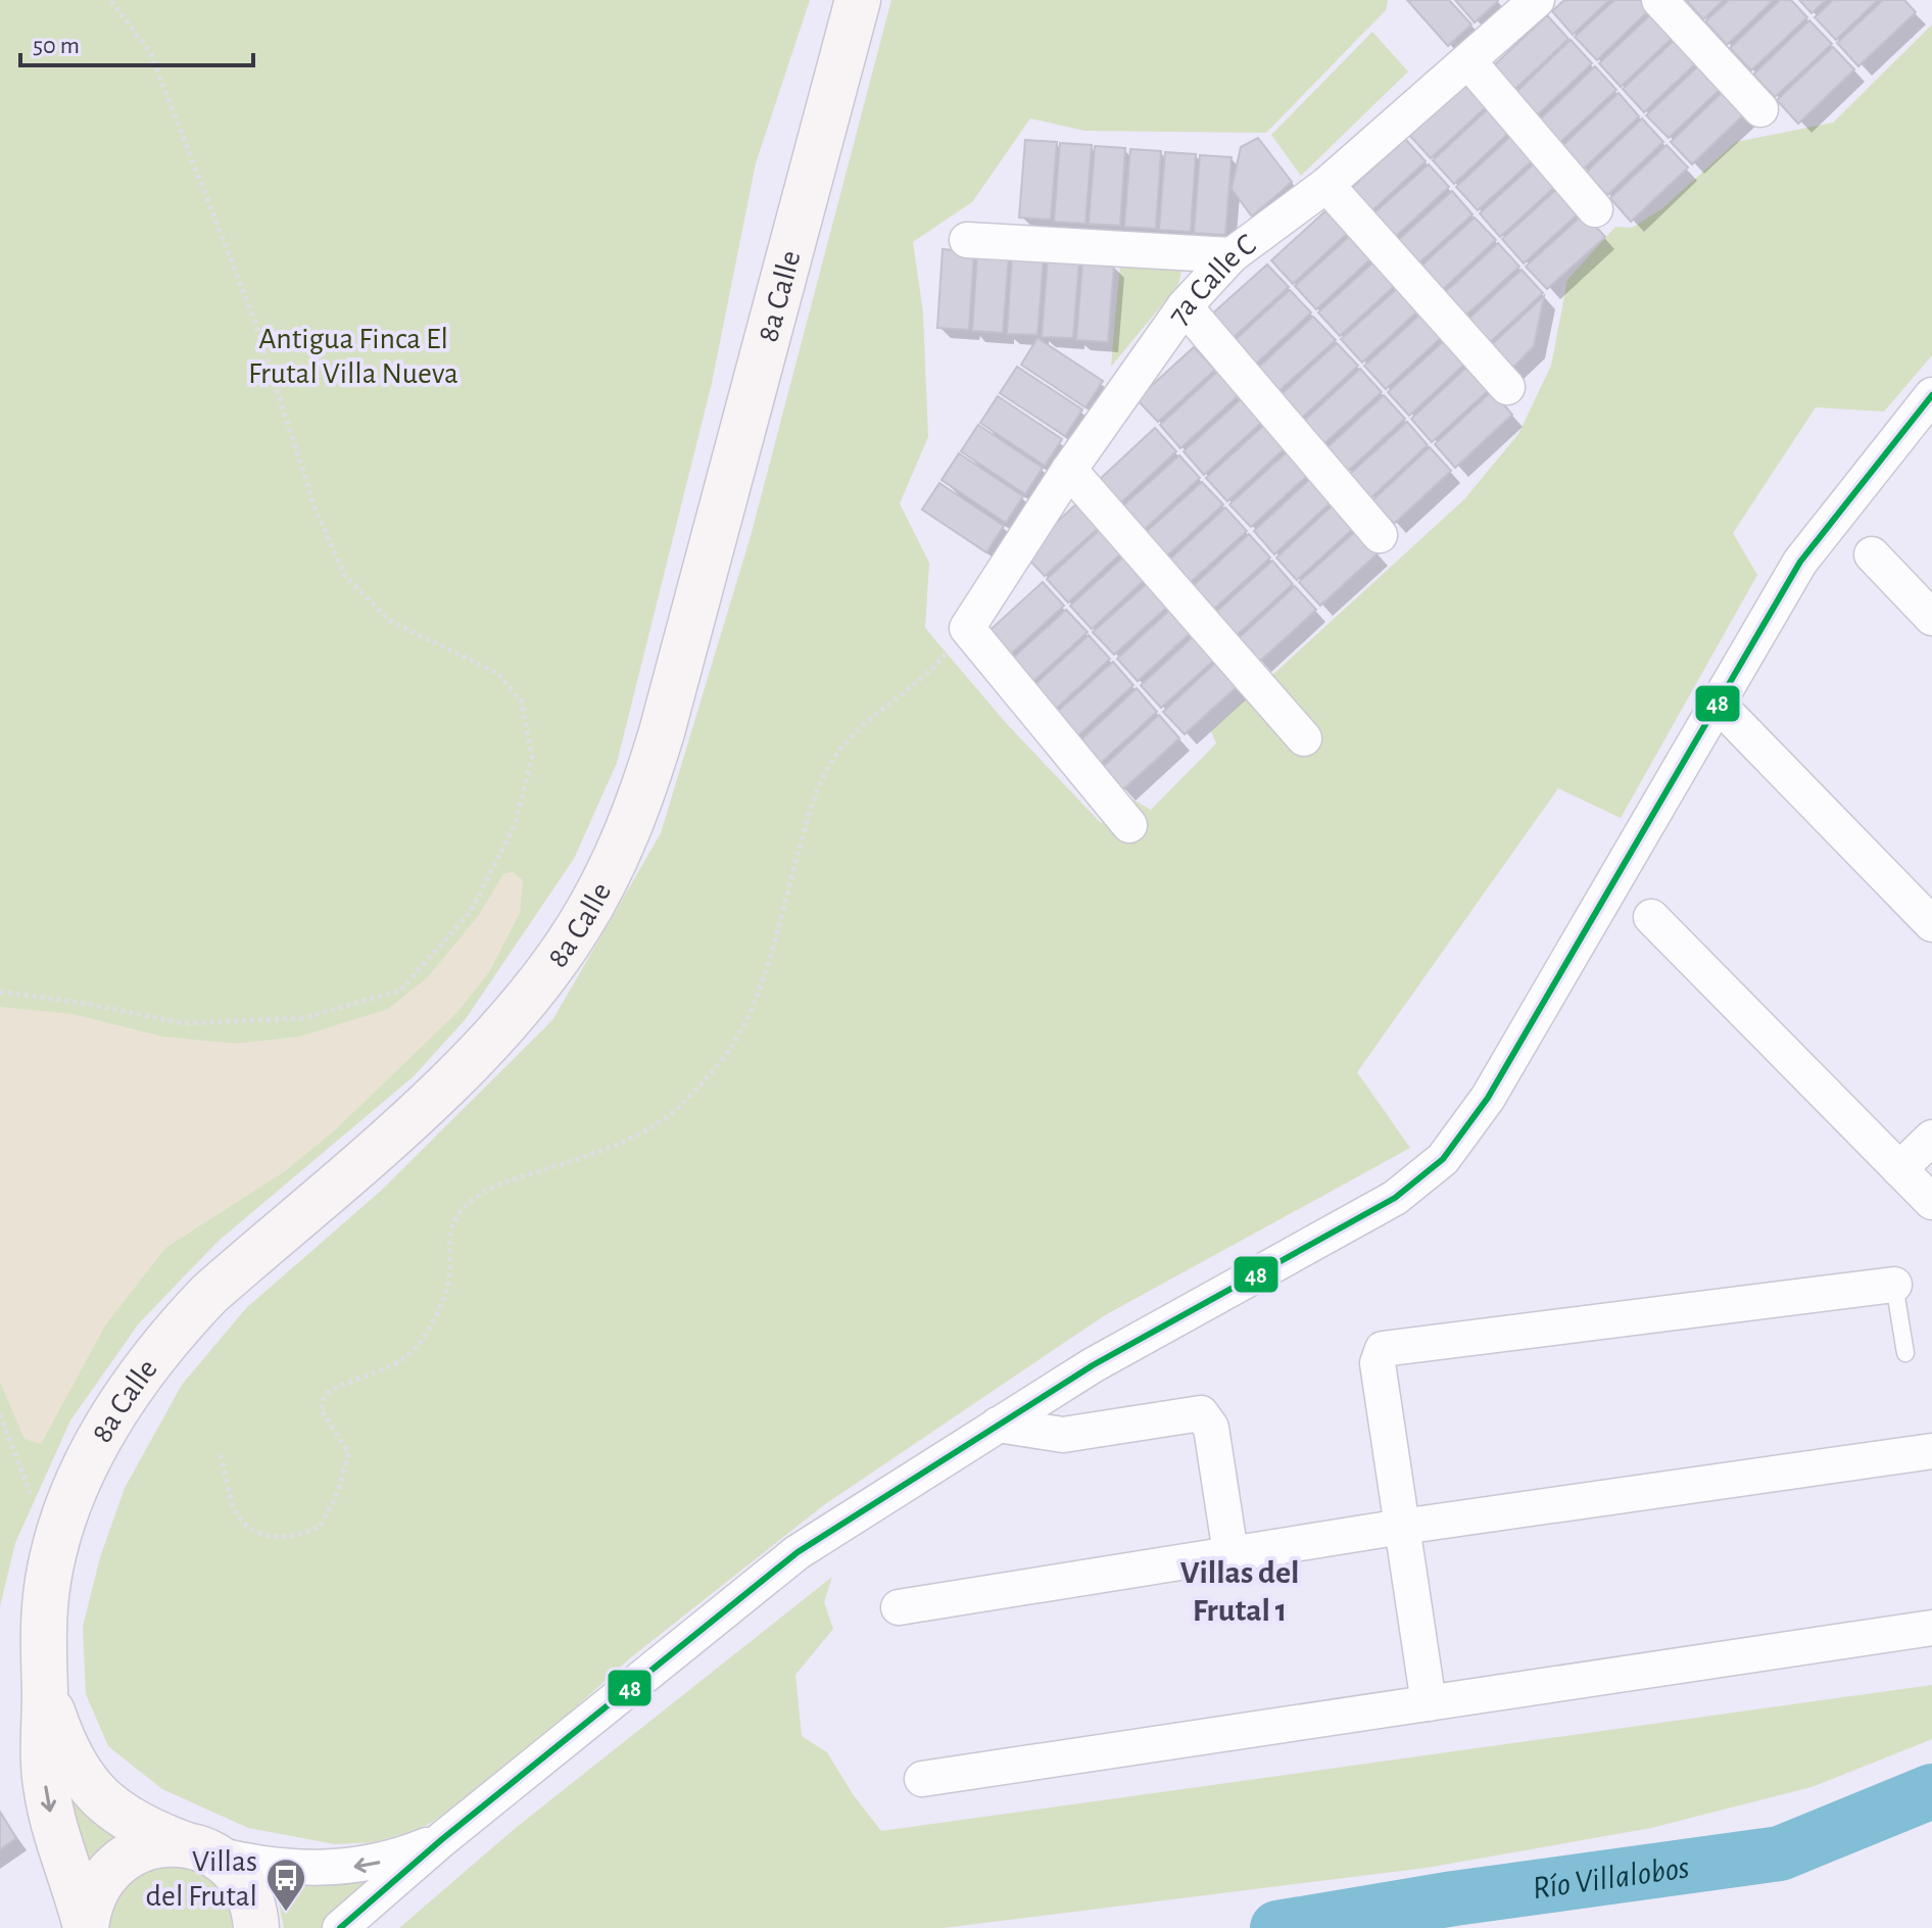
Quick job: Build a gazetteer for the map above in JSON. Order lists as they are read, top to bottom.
{
  "streets": {
    "main road": ["8a Calle"],
    "street": ["7a Calle C"]
  },
  "districts": ["Villas del Frutal 1"],
  "water": ["Río Villalobos"],
  "parks": ["Antigua Finca El Frutal Villa Nueva"],
  "places": {
    "bus stop": ["Villas del Frutal"]
  },
  "lines": ["transit line 48"],
  "scale_bar": "50 m"
}
